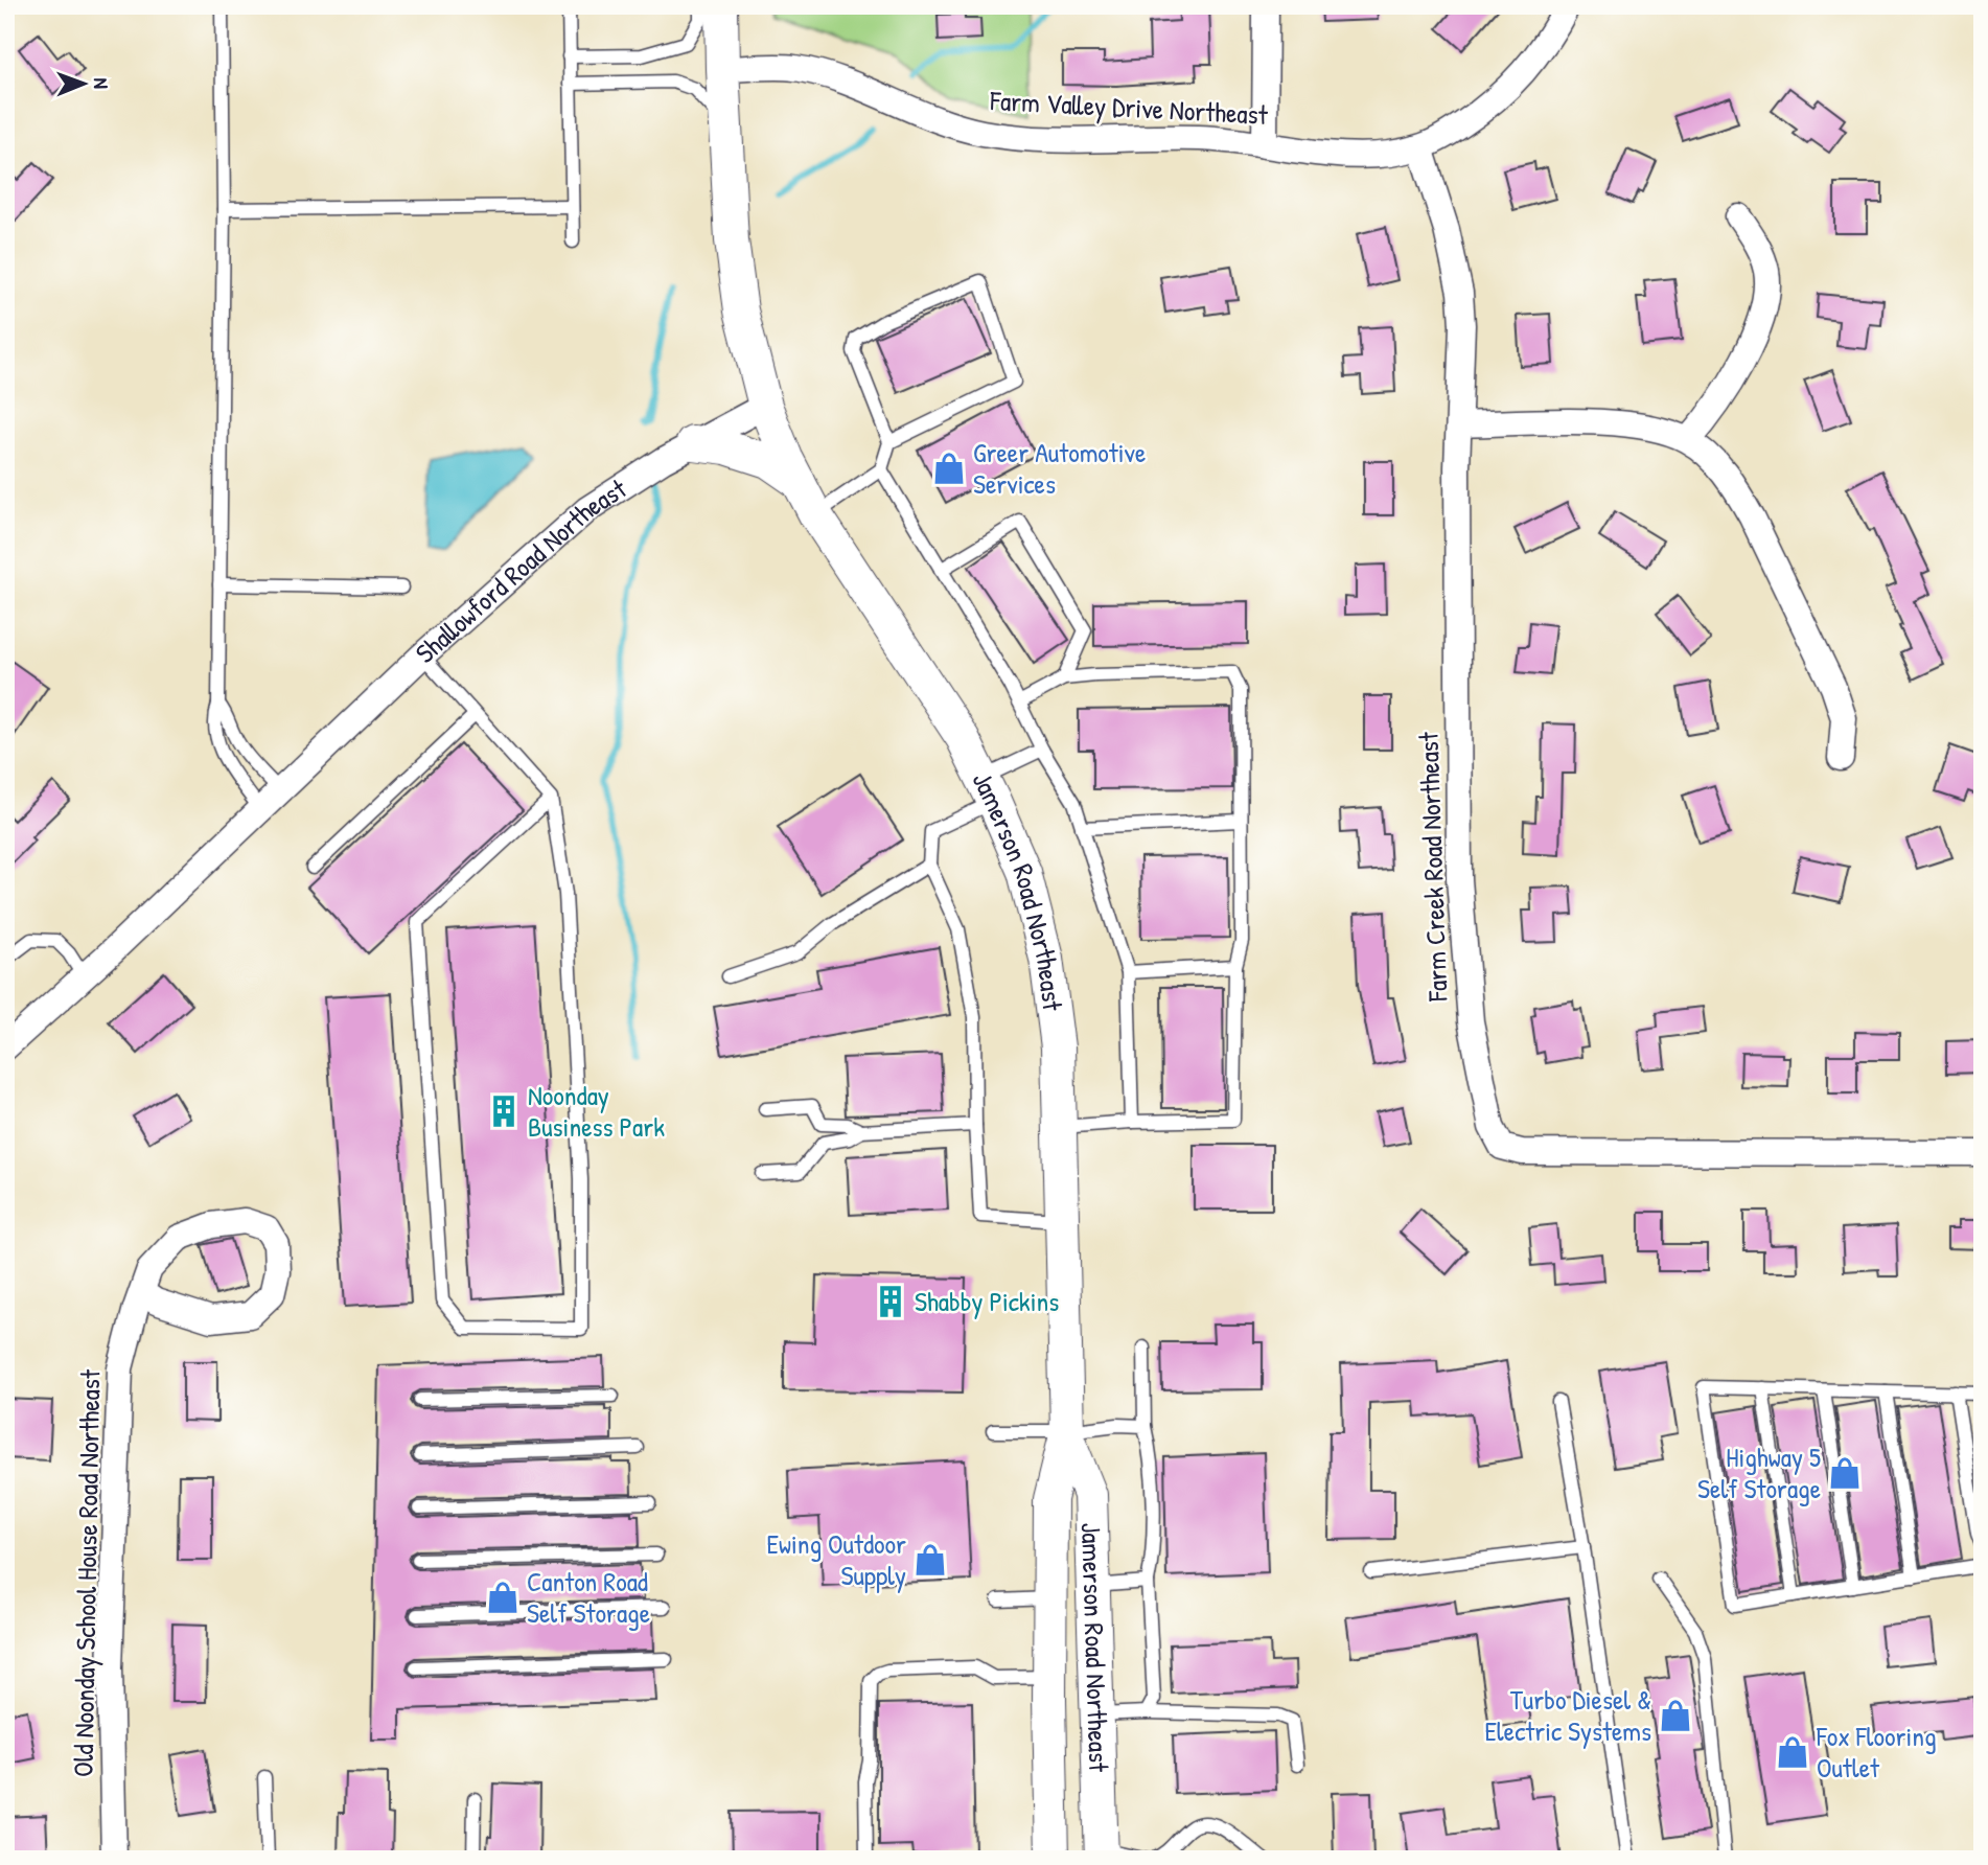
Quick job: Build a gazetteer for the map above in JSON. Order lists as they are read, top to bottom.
{
  "streets": {
    "street": [
      "Farm Valley Drive Northeast",
      "Shallowford Road Northeast",
      "Farm Creek Road Northeast",
      "Jamerson Road Northeast",
      "Old Noonday School House Road Northeast"
    ]
  },
  "crossings": [
    ["Farm Valley Drive Northeast", "Farm Creek Road Northeast"],
    ["Shallowford Road Northeast", "Jamerson Road Northeast"]
  ],
  "places": {
    "shop": [
      "Greer Automotive Services",
      "Highway 5 Self Storage",
      "Ewing Outdoor Supply",
      "Canton Road Self Storage",
      "Turbo Diesel & Electric Systems",
      "Fox Flooring Outlet"
    ],
    "building": ["Noonday Business Park", "Shabby Pickins"]
  },
  "north": "right"
}
